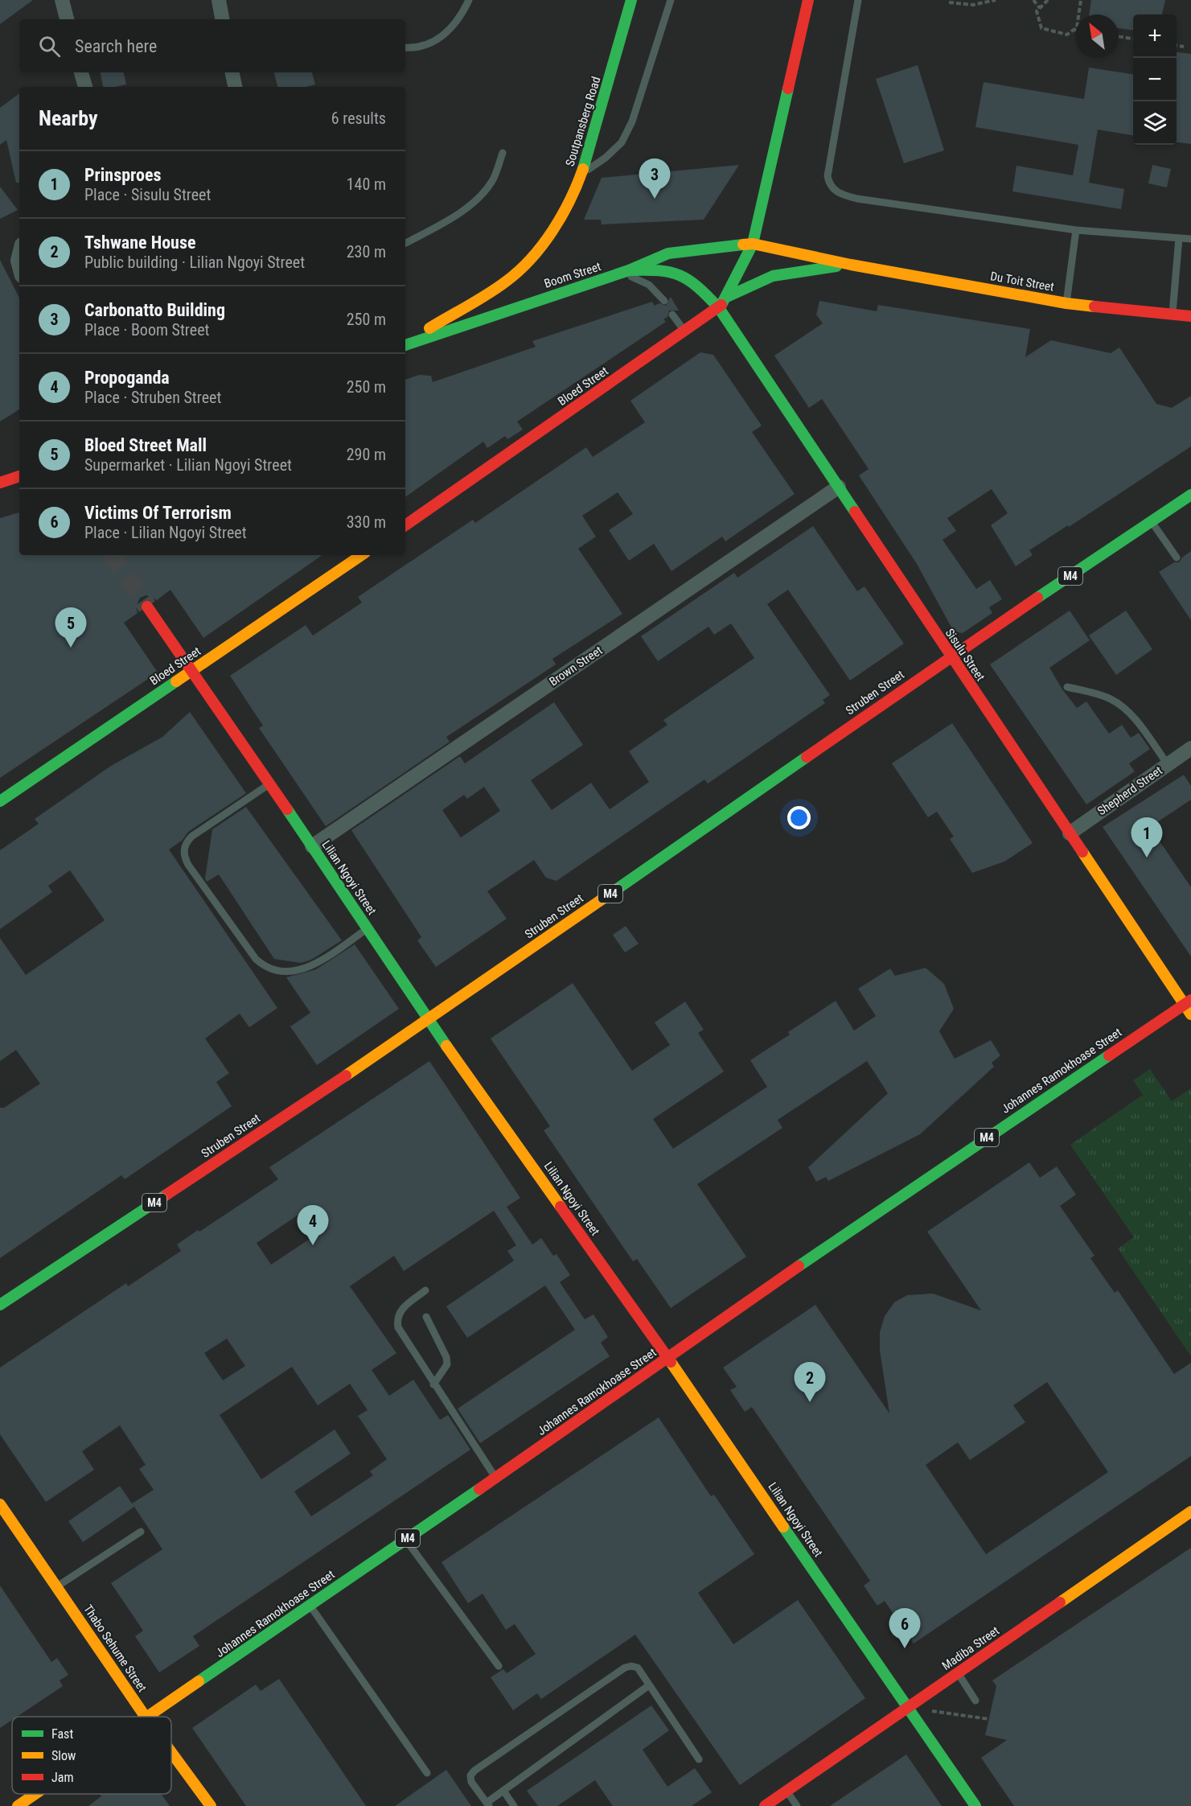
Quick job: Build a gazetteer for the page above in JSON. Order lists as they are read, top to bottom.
{
  "streets": {
    "main road": [
      "Soutpansberg Road",
      "Boom Street",
      "Du Toit Street",
      "Bloed Street",
      "M4",
      "Sisulu Street",
      "Struben Street",
      "Lilian Ngoyi Street",
      "Johannes Ramokhoase Street",
      "Thabo Sehume Street",
      "Madiba Street"
    ],
    "street": ["Brown Street", "Shepherd Street"]
  },
  "crossings": [
    ["Boom Street", "Du Toit Street"],
    ["Boom Street", "Bloed Street"],
    ["Boom Street", "Sisulu Street"],
    ["Du Toit Street", "Bloed Street"],
    ["Bloed Street", "Sisulu Street"],
    ["Bloed Street", "Lilian Ngoyi Street"],
    ["Sisulu Street", "Brown Street"],
    ["Sisulu Street", "Struben Street"],
    ["Sisulu Street", "Shepherd Street"],
    ["Sisulu Street", "Johannes Ramokhoase Street"],
    ["Brown Street", "Lilian Ngoyi Street"],
    ["Struben Street", "Lilian Ngoyi Street"],
    ["Lilian Ngoyi Street", "Johannes Ramokhoase Street"],
    ["Lilian Ngoyi Street", "Madiba Street"]
  ],
  "legend": ["Fast", "Slow", "Jam"],
  "north": "top left",
  "page": {
    "map_buttons": ["+", "−"],
    "search": "Search here",
    "heading": ["Nearby", "6 results"],
    "list": [
      {
        "mark": "1",
        "name": "Prinsproes",
        "note": "Place · Sisulu Street",
        "value": "140 m"
      },
      {
        "mark": "2",
        "name": "Tshwane House",
        "note": "Public building · Lilian Ngoyi Street",
        "value": "230 m"
      },
      {
        "mark": "3",
        "name": "Carbonatto Building",
        "note": "Place · Boom Street",
        "value": "250 m"
      },
      {
        "mark": "4",
        "name": "Propoganda",
        "note": "Place · Struben Street",
        "value": "250 m"
      },
      {
        "mark": "5",
        "name": "Bloed Street Mall",
        "note": "Supermarket · Lilian Ngoyi Street",
        "value": "290 m"
      },
      {
        "mark": "6",
        "name": "Victims Of Terrorism",
        "note": "Place · Lilian Ngoyi Street",
        "value": "330 m"
      }
    ],
    "pins": [
      "3",
      "5",
      "1",
      "4",
      "2",
      "6"
    ]
  }
}
